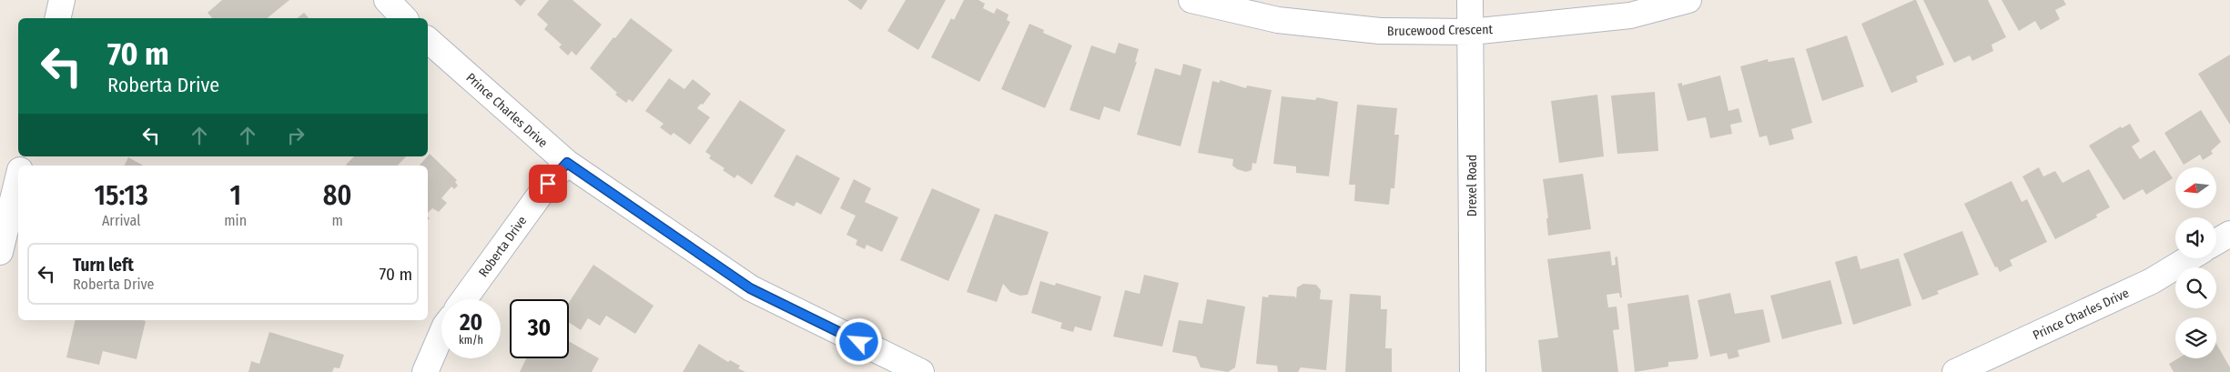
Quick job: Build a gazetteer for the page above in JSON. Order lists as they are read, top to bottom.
{
  "streets": {
    "street": [
      "Brucewood Crescent",
      "Prince Charles Drive",
      "Drexel Road",
      "Roberta Drive"
    ]
  },
  "crossings": [
    ["Brucewood Crescent", "Drexel Road"],
    ["Prince Charles Drive", "Roberta Drive"]
  ],
  "north": "left",
  "page": {
    "turn": ["70 m", "Roberta Drive"],
    "eta": [
      "15:13",
      "Arrival",
      "1",
      "min",
      "80",
      "m"
    ],
    "list": [
      {
        "name": "Turn left",
        "note": "Roberta Drive",
        "value": "70 m"
      }
    ],
    "speed": "20 km/h",
    "limit": "30"
  }
}
